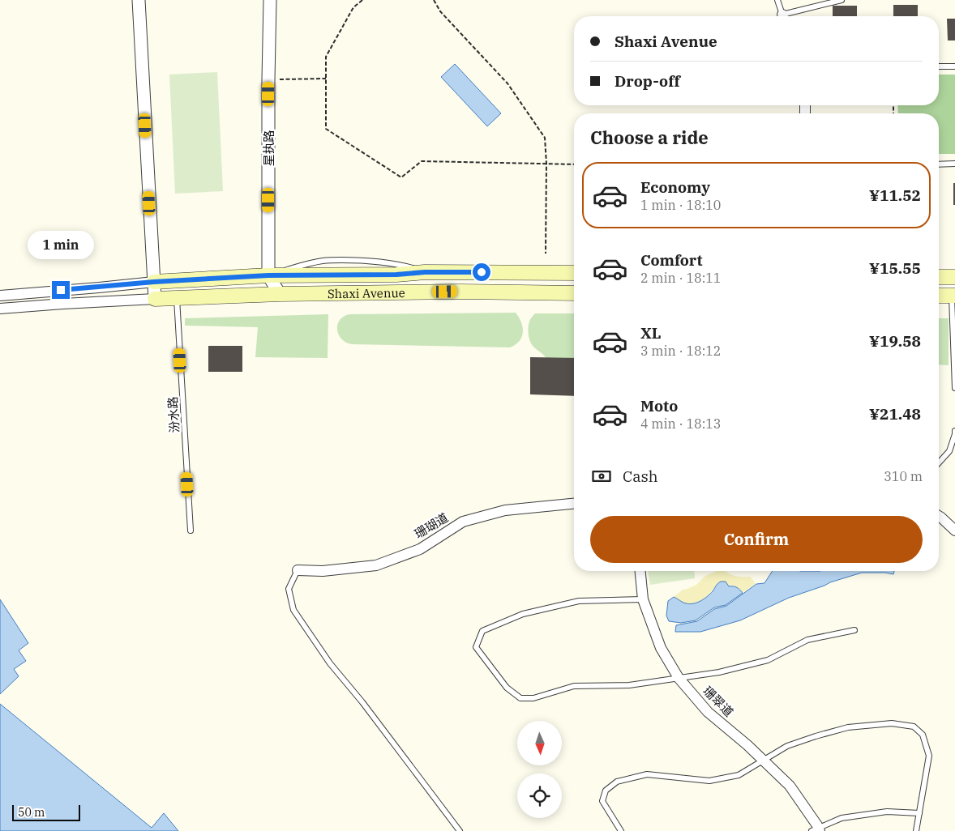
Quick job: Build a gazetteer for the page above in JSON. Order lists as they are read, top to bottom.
{
  "streets": {
    "main road": ["Shaxi Avenue"],
    "street": ["星执路", "珊瑚道", "珊翠道"],
    "lane": ["汾水路"]
  },
  "crossings": [
    ["星执路", "Shaxi Avenue"],
    ["Shaxi Avenue", "汾水路"]
  ],
  "scale_bar": "50 m",
  "north": "bottom",
  "page": {
    "banner": ["Shaxi Avenue", "Drop-off"],
    "heading": "Choose a ride",
    "list": [
      {
        "name": "Economy",
        "note": "1 min · 18:10",
        "value": "¥11.52"
      },
      {
        "name": "Comfort",
        "note": "2 min · 18:11",
        "value": "¥15.55"
      },
      {
        "name": "XL",
        "note": "3 min · 18:12",
        "value": "¥19.58"
      },
      {
        "name": "Moto",
        "note": "4 min · 18:13",
        "value": "¥21.48"
      }
    ],
    "bubble": "1 min",
    "pay": ["Cash", "310 m"],
    "buttons": "Confirm",
    "scale": "50 m"
  }
}
